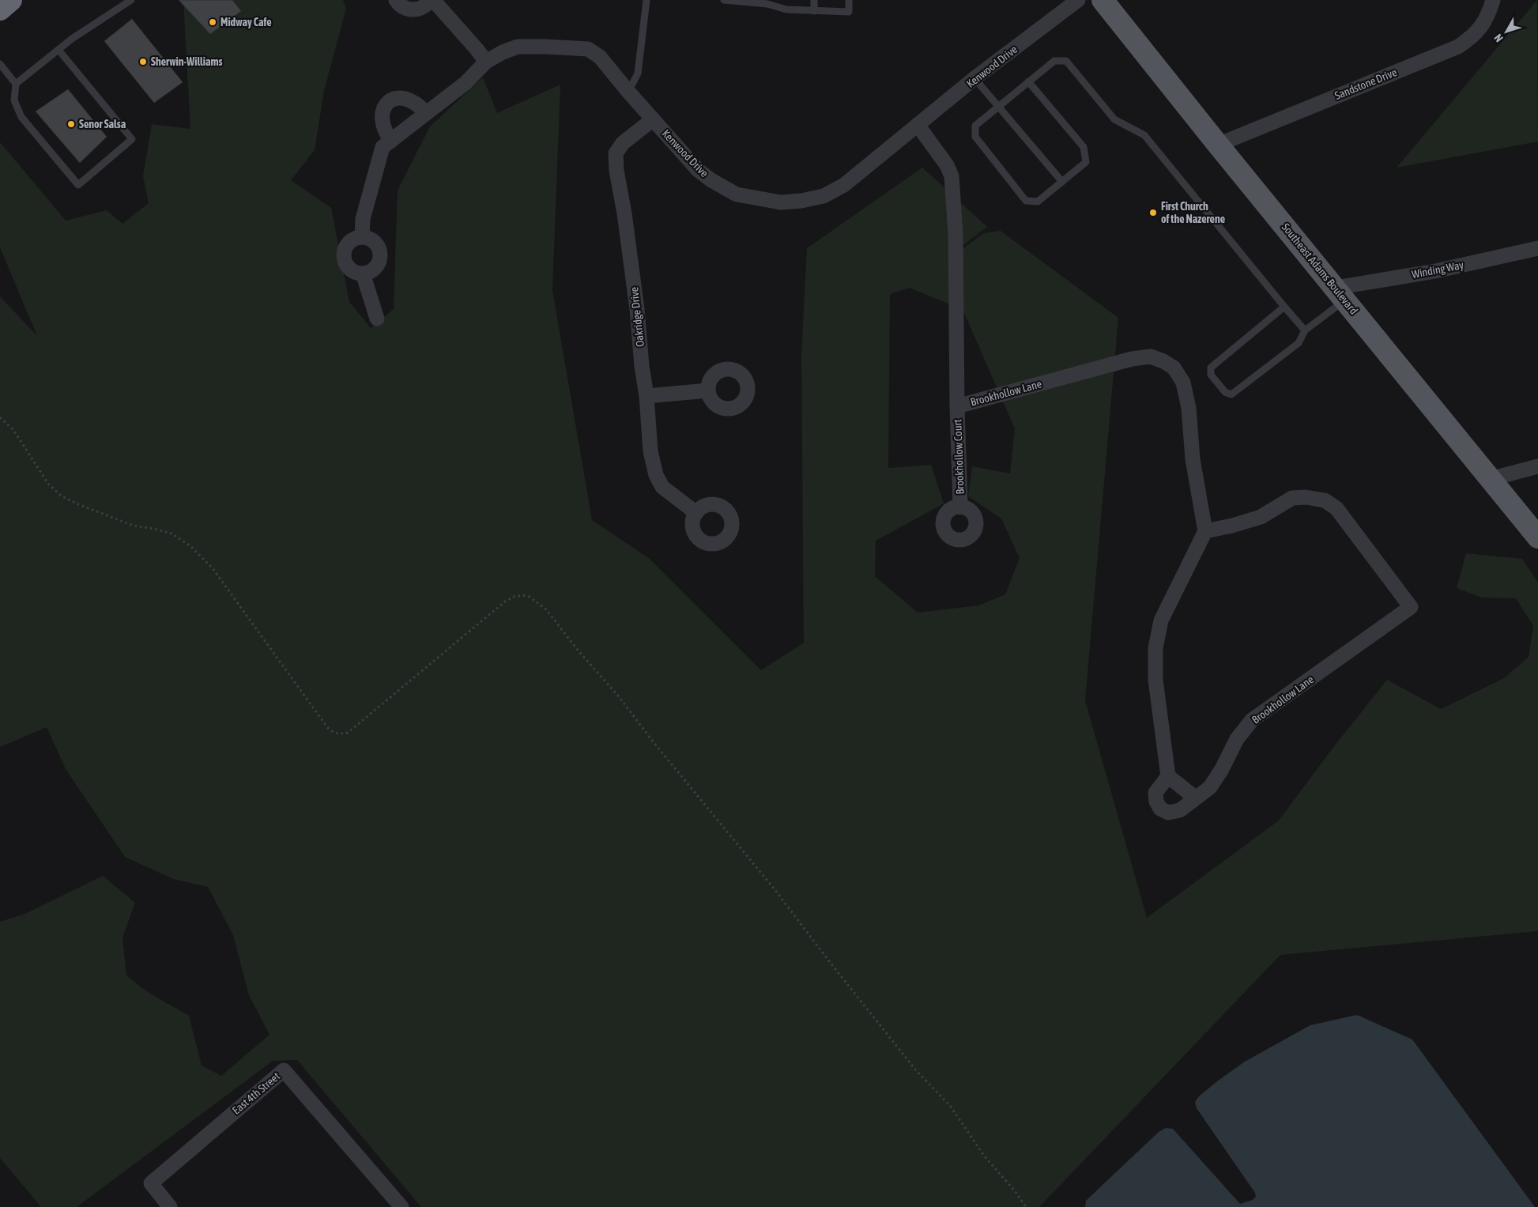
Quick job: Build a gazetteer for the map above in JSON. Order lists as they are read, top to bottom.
{
  "streets": {
    "main road": ["Southeast Adams Boulevard"],
    "street": [
      "Kenwood Drive",
      "Sandstone Drive",
      "Winding Way",
      "Oakridge Drive",
      "Brookhollow Lane",
      "Brookhollow Court",
      "East 4th Street"
    ]
  },
  "crossings": [
    ["Kenwood Drive", "Oakridge Drive"],
    ["Kenwood Drive", "Brookhollow Lane"],
    ["Sandstone Drive", "Southeast Adams Boulevard"],
    ["Southeast Adams Boulevard", "Winding Way"],
    ["Brookhollow Lane", "Brookhollow Court"]
  ],
  "places": [
    "Midway Cafe",
    "Sherwin-Williams",
    "Senor Salsa",
    "First Church of the Nazerene"
  ],
  "north": "bottom left"
}
